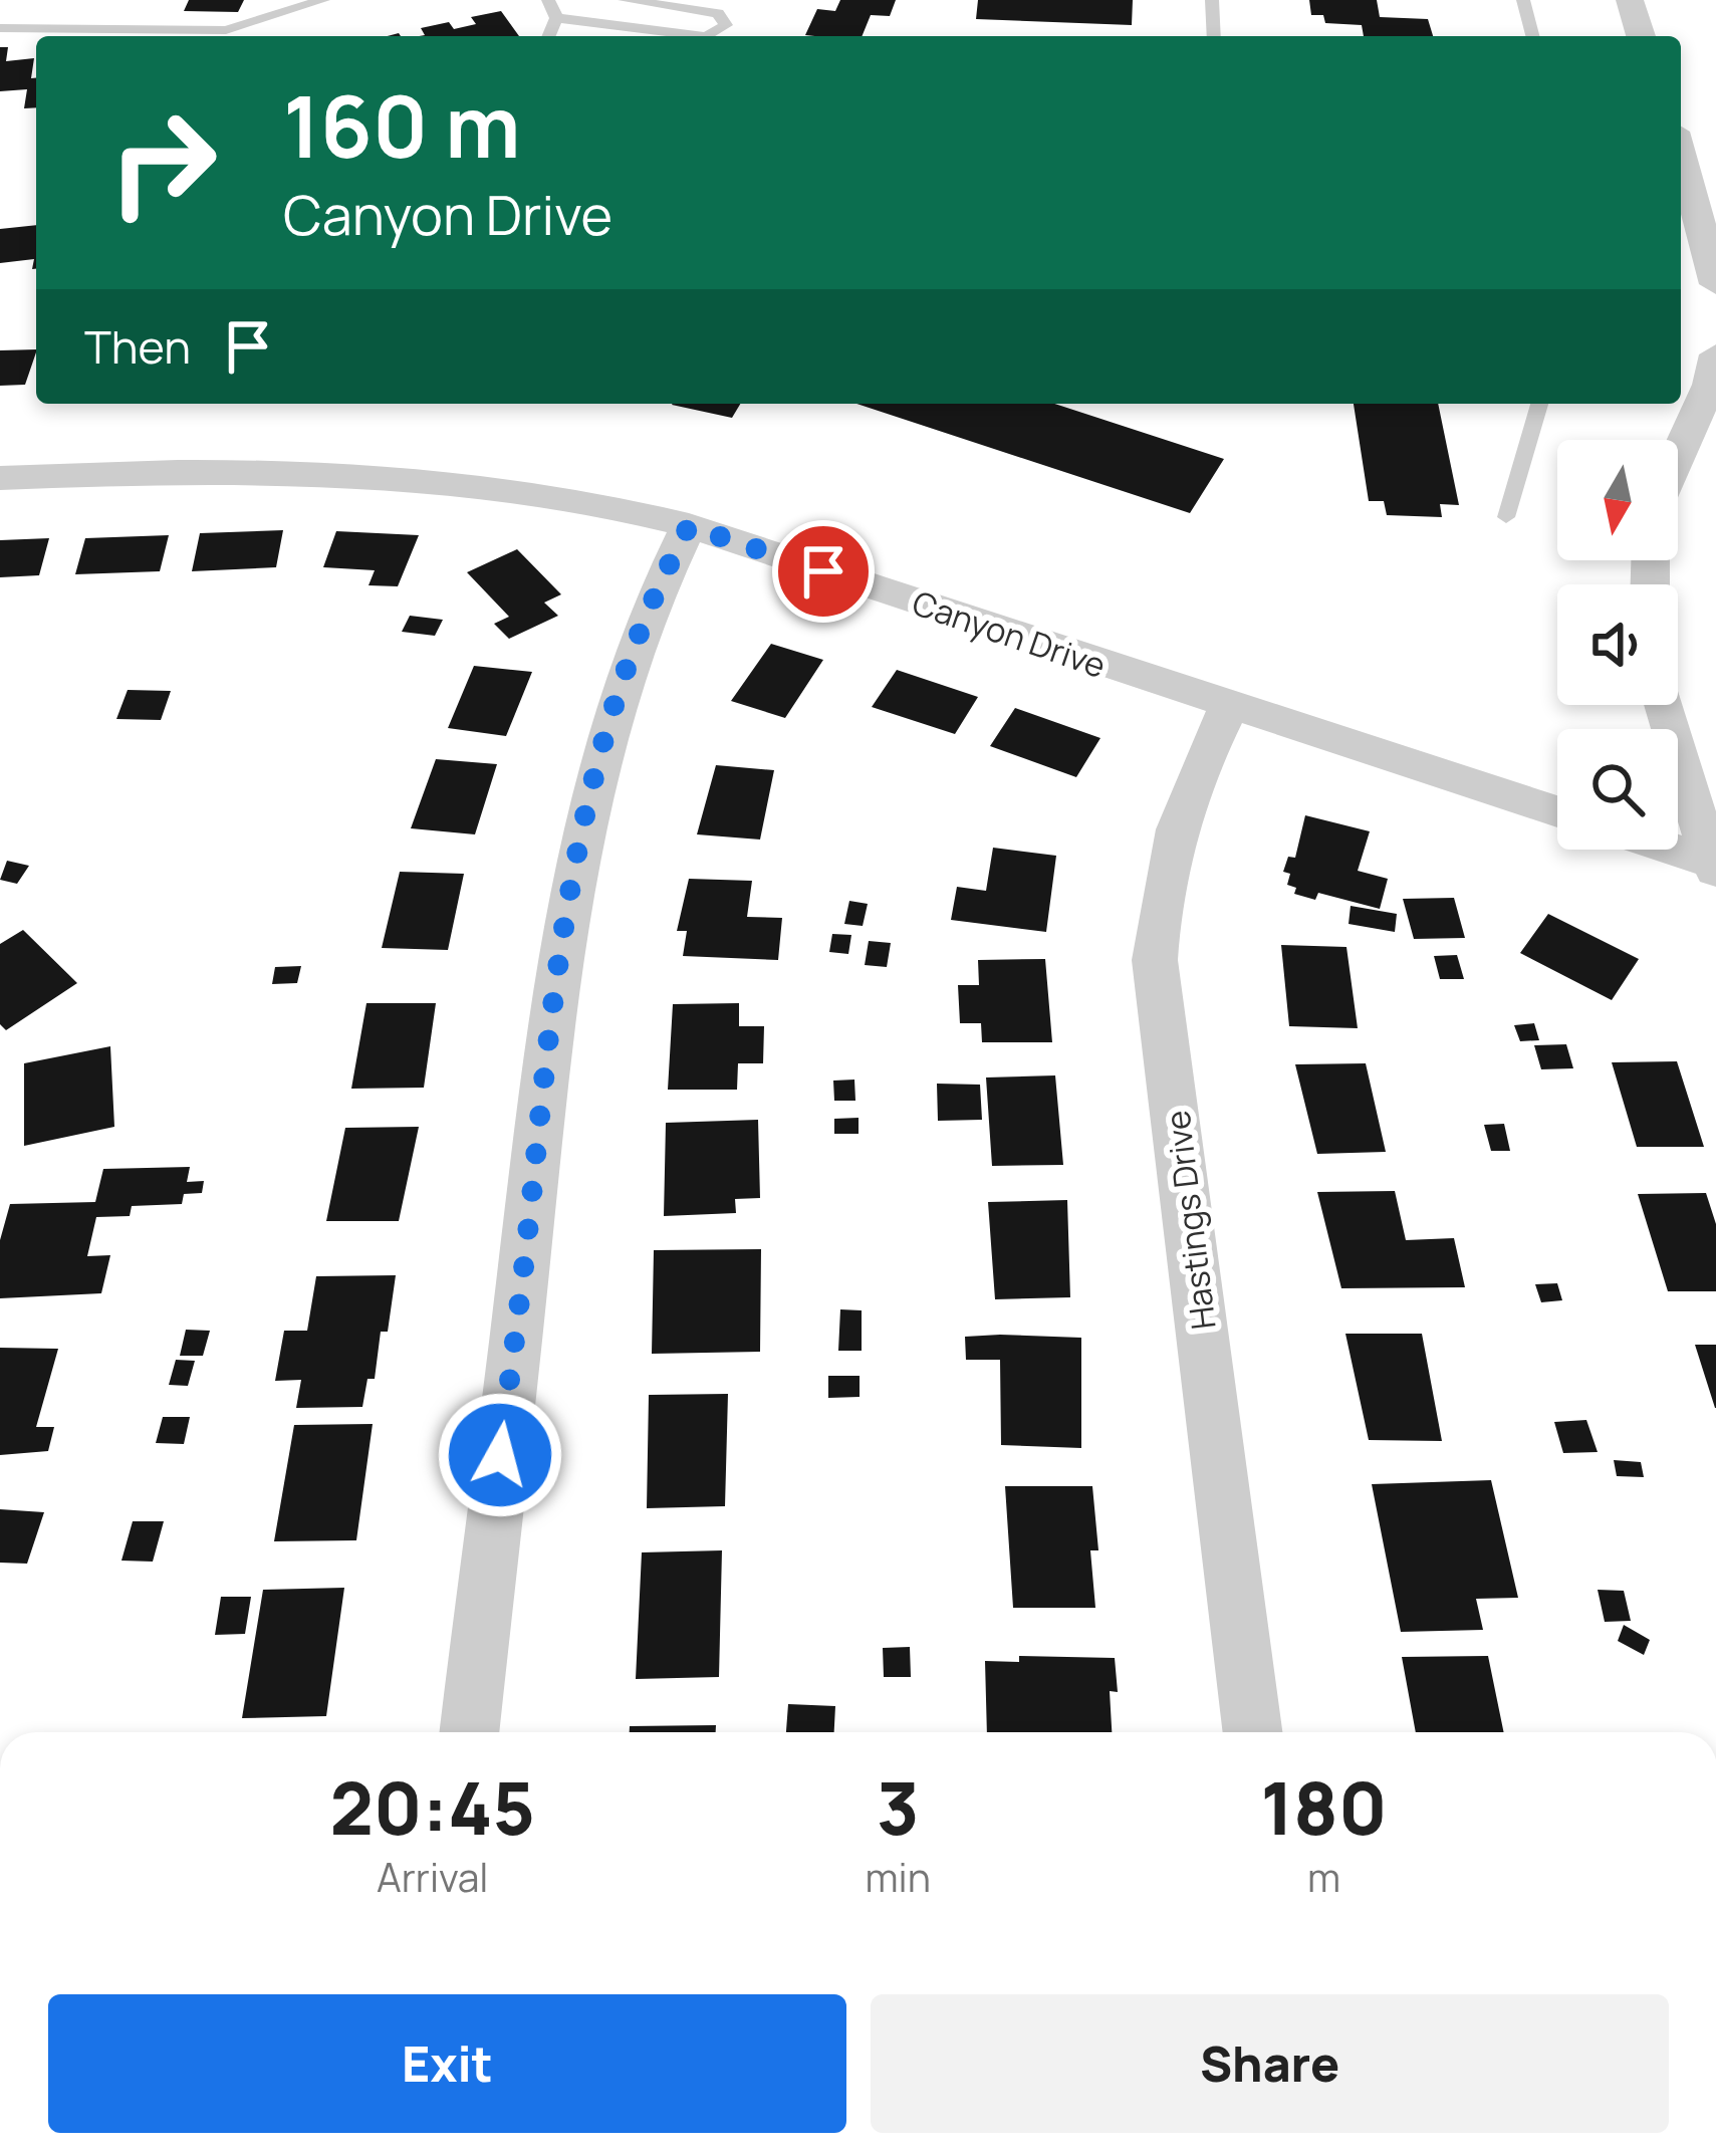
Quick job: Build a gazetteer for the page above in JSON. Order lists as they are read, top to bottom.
{
  "streets": {
    "street": ["Canyon Drive", "Hastings Drive"]
  },
  "crossings": [
    ["Canyon Drive", "Hastings Drive"]
  ],
  "north": "bottom",
  "page": {
    "turn": ["160 m", "Canyon Drive"],
    "then": "Then",
    "eta": [
      "20:45",
      "Arrival",
      "3",
      "min",
      "180",
      "m"
    ],
    "buttons": ["Exit", "Share"]
  }
}
